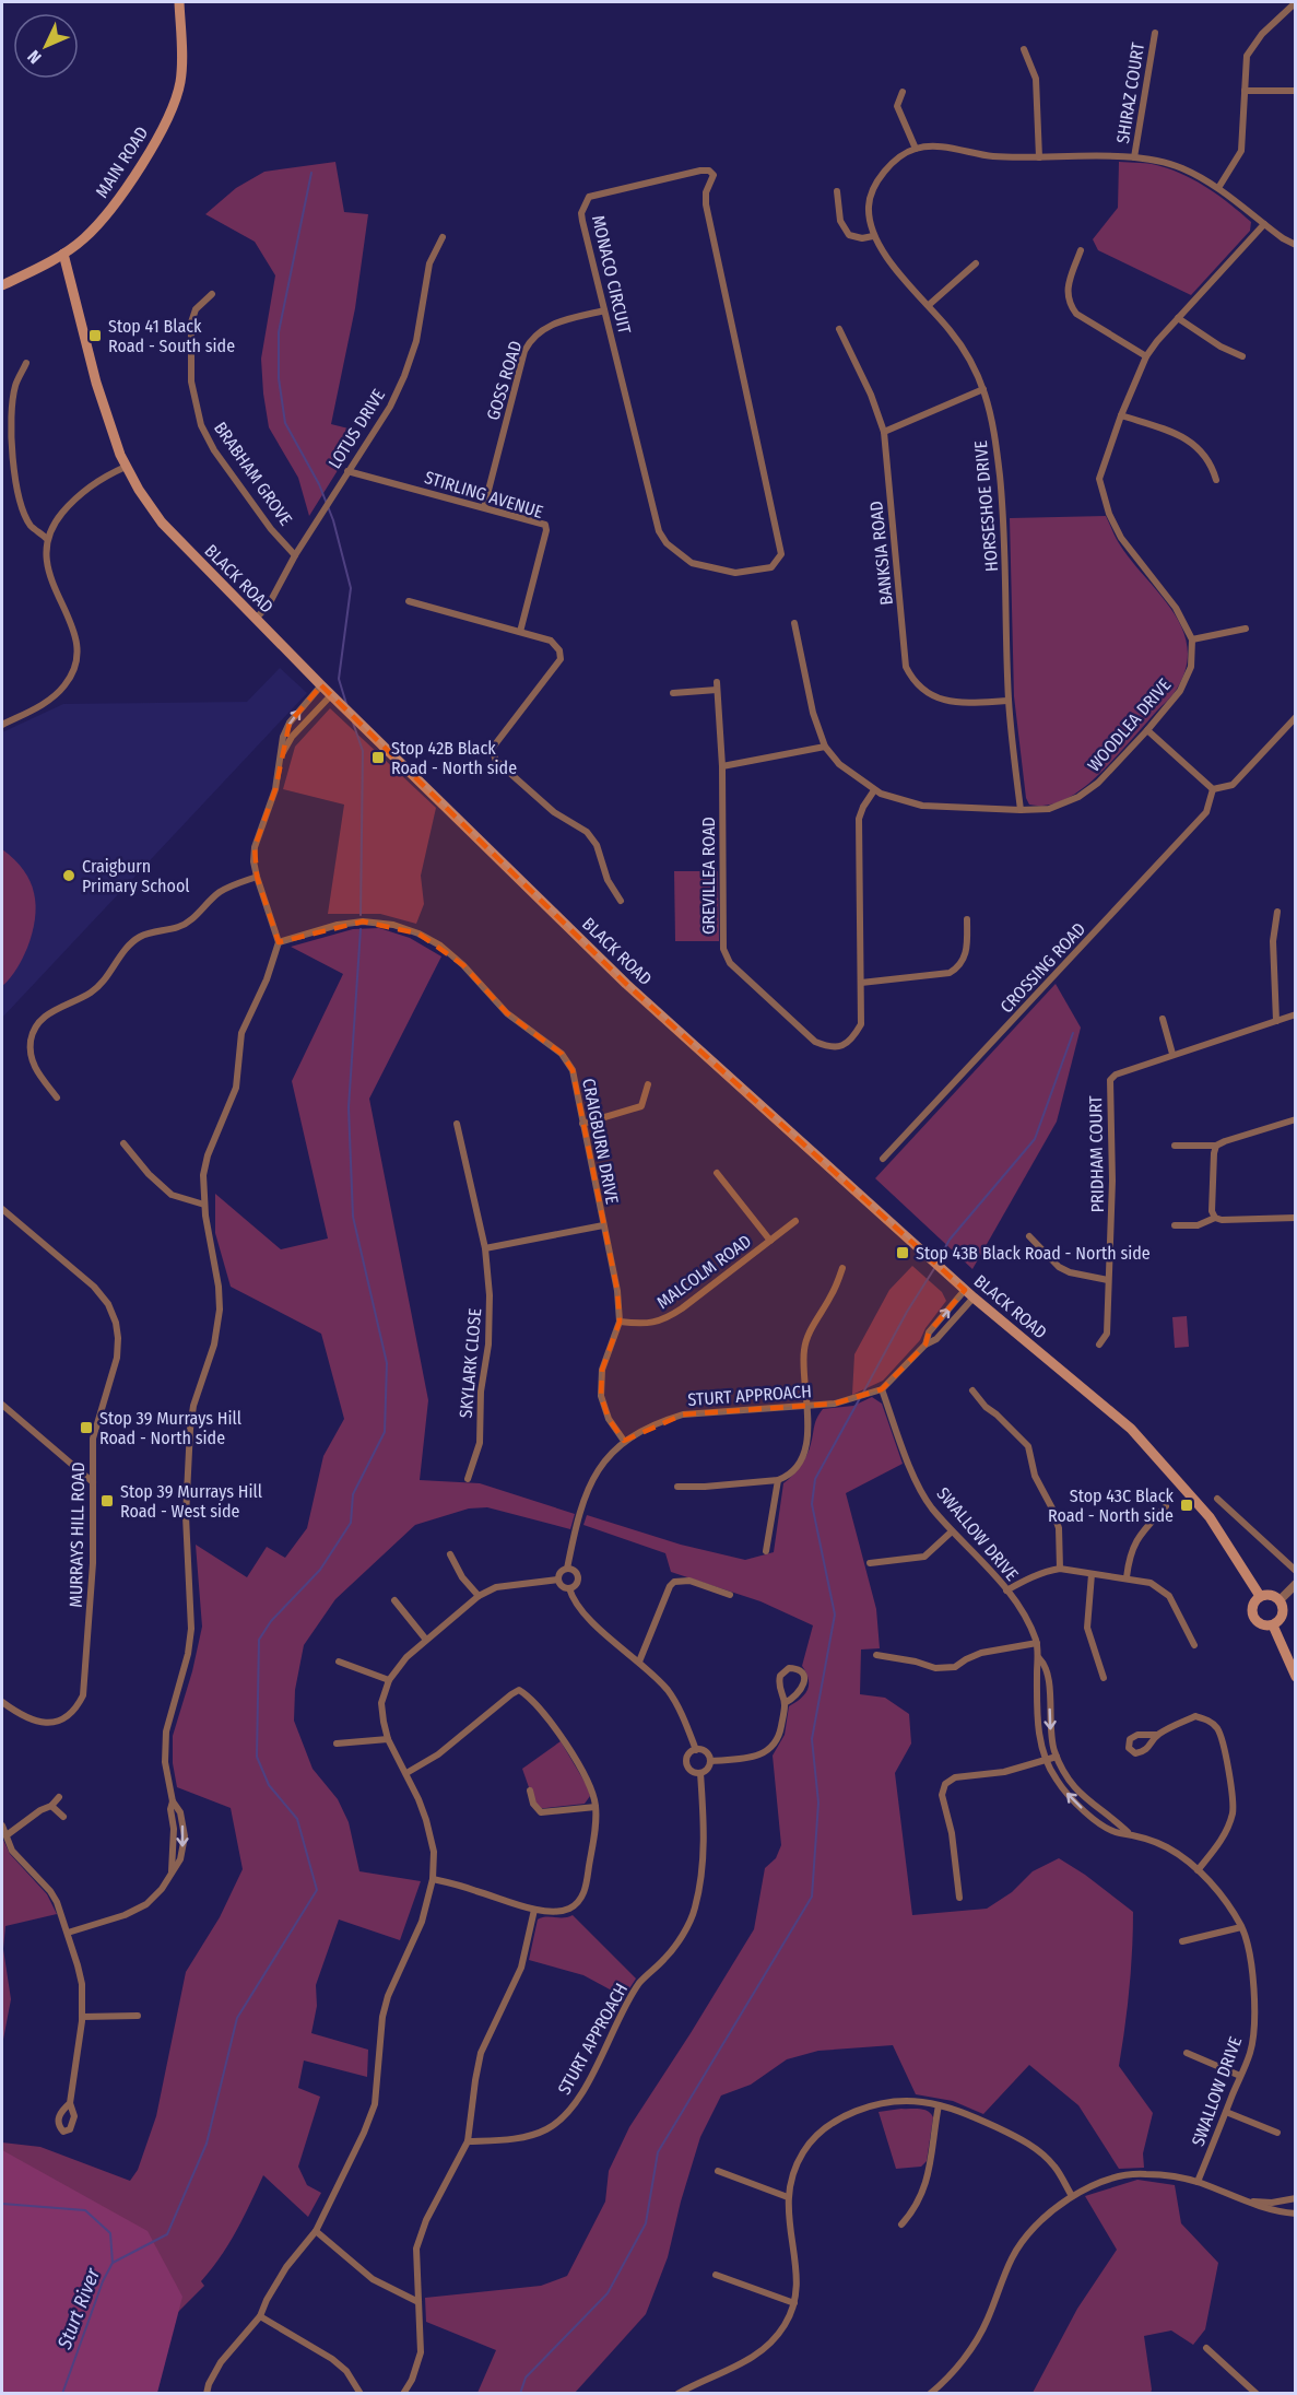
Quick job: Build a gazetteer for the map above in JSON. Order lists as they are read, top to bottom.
{
  "streets": {
    "main road": ["MAIN ROAD", "BLACK ROAD"],
    "street": [
      "SHIRAZ COURT",
      "MONACO CIRCUIT",
      "GOSS ROAD",
      "LOTUS DRIVE",
      "BRABHAM GROVE",
      "STIRLING AVENUE",
      "HORSESHOE DRIVE",
      "BANKSIA ROAD",
      "WOODLEA DRIVE",
      "GREVILLEA ROAD",
      "CROSSING ROAD",
      "CRAIGBURN DRIVE",
      "PRIDHAM COURT",
      "MALCOLM ROAD",
      "SKYLARK CLOSE",
      "STURT APPROACH",
      "SWALLOW DRIVE",
      "MURRAYS HILL ROAD"
    ]
  },
  "crossings": [
    ["MAIN ROAD", "BLACK ROAD"],
    ["MONACO CIRCUIT", "GOSS ROAD"],
    ["GOSS ROAD", "STIRLING AVENUE"],
    ["LOTUS DRIVE", "BRABHAM GROVE"],
    ["LOTUS DRIVE", "STIRLING AVENUE"],
    ["LOTUS DRIVE", "BLACK ROAD"],
    ["HORSESHOE DRIVE", "BANKSIA ROAD"],
    ["HORSESHOE DRIVE", "WOODLEA DRIVE"],
    ["BLACK ROAD", "STURT APPROACH"],
    ["WOODLEA DRIVE", "GREVILLEA ROAD"],
    ["CRAIGBURN DRIVE", "MALCOLM ROAD"],
    ["CRAIGBURN DRIVE", "STURT APPROACH"],
    ["STURT APPROACH", "SWALLOW DRIVE"]
  ],
  "water": ["Sturt River"],
  "places": {
    "transit": [
      "Stop 41 Black Road - South side",
      "Stop 42B Black Road - North side",
      "Stop 43B Black Road - North side",
      "Stop 39 Murrays Hill Road - North side",
      "Stop 39 Murrays Hill Road - West side",
      "Stop 43C Black Road - North side"
    ],
    "other": ["Craigburn Primary School"]
  },
  "north": "bottom left"
}
